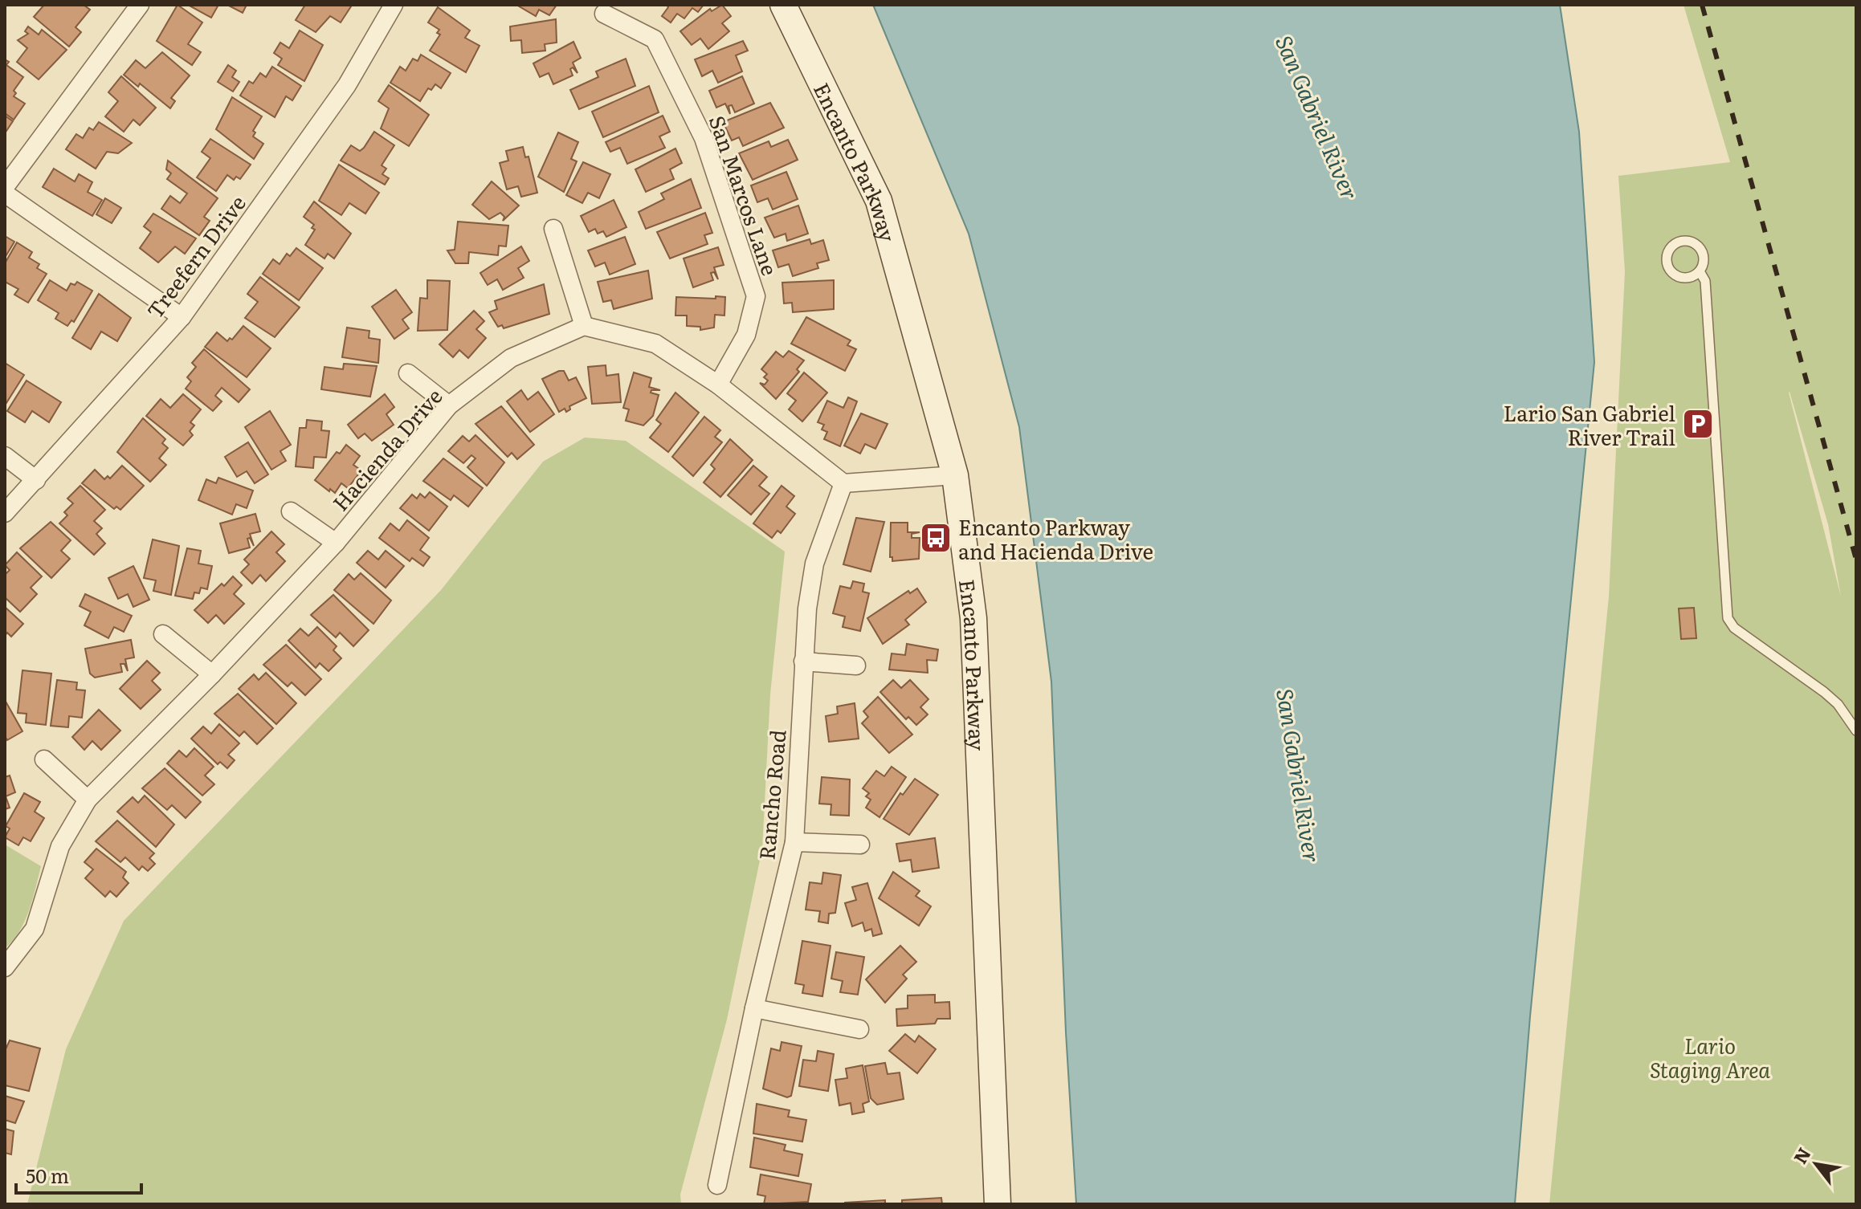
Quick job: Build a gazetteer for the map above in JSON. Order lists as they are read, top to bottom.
{
  "streets": {
    "street": [
      "Encanto Parkway",
      "San Marcos Lane",
      "Treefern Drive",
      "Hacienda Drive",
      "Rancho Road"
    ]
  },
  "water": ["San Gabriel River"],
  "parks": ["Lario Staging Area"],
  "places": {
    "parking": ["Lario San Gabriel River Trail"],
    "bus stop": ["Encanto Parkway and Hacienda Drive"]
  },
  "scale_bar": "50 m",
  "north": "top left"
}
